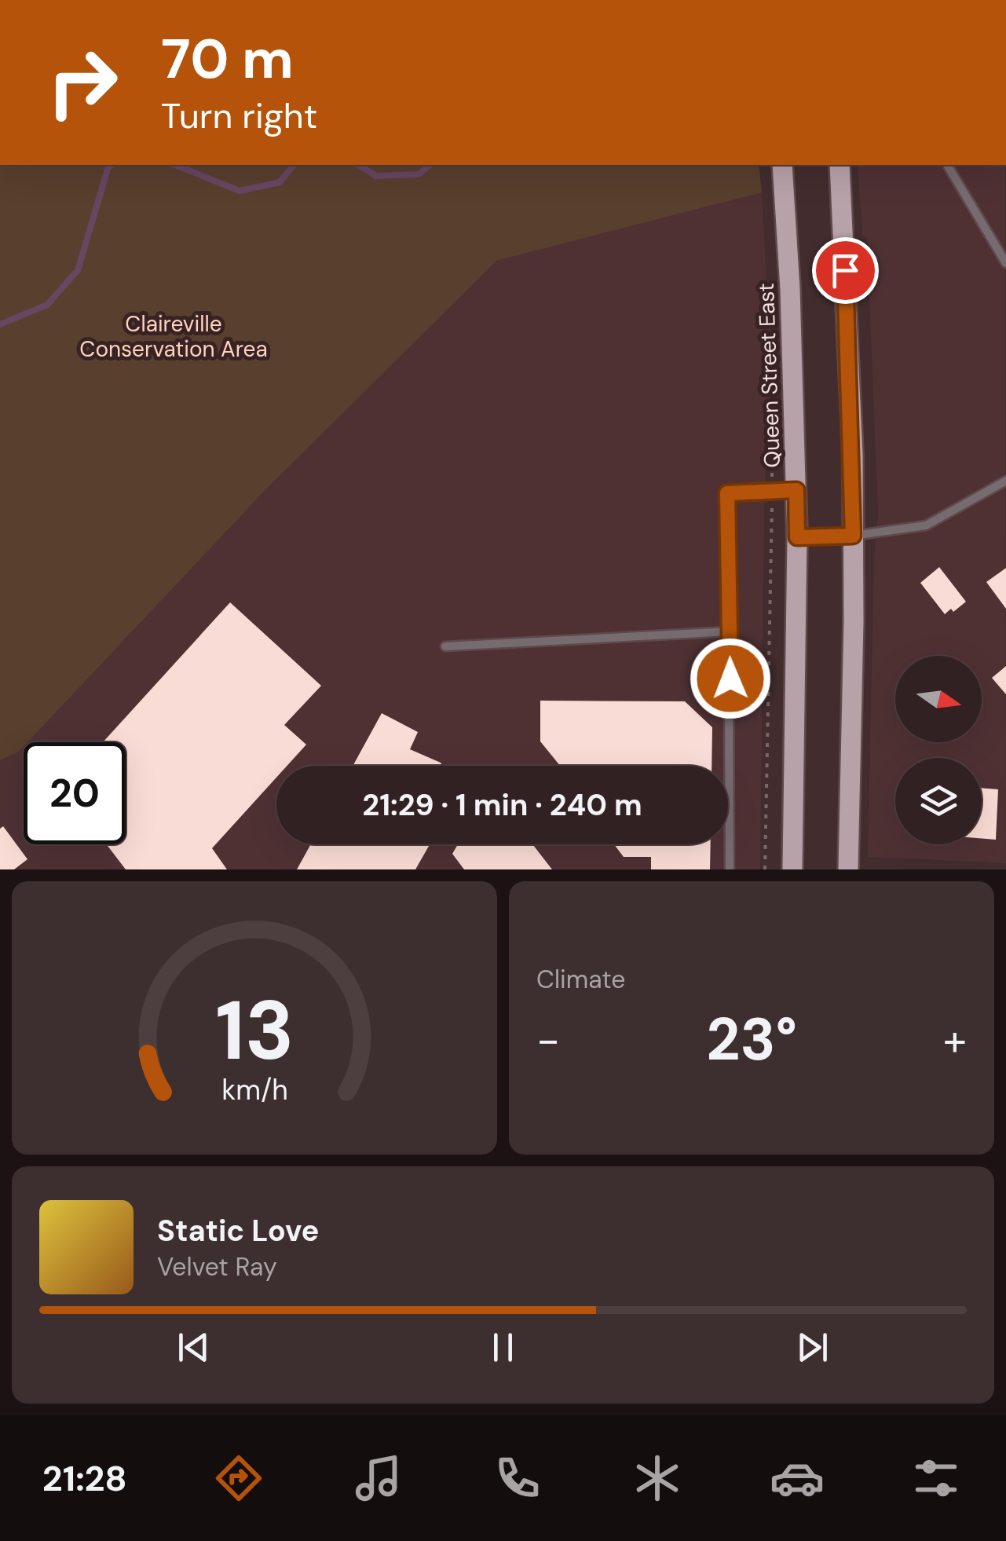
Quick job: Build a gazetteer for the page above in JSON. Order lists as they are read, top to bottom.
{
  "streets": {
    "main road": ["Queen Street East"]
  },
  "parks": ["Claireville Conservation Area"],
  "north": "right",
  "page": {
    "turn": ["70 m", "Turn right"],
    "limit": "20",
    "trip": "21:29 · 1 min · 240 m",
    "tile": "Climate",
    "heat": ["−", "23°", "+"],
    "song": ["Static Love", "Velvet Ray"],
    "tabs": "21:28",
    "gauge": ["13", "km/h"]
  }
}
